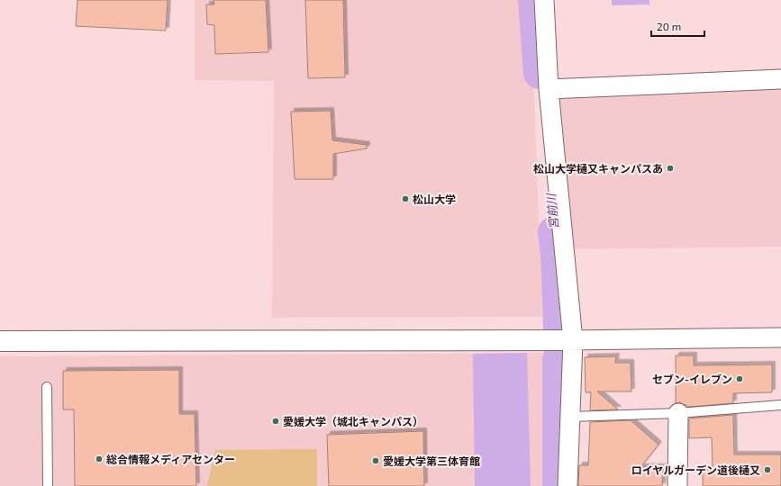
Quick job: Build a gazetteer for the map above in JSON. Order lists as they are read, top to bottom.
{
  "water": ["宮前川"],
  "places": [
    "松山大学樋又キャンパスあ",
    "松山大学",
    "セブン-イレブン",
    "愛媛大学（城北キャンパス）",
    "総合情報メディアセンター",
    "愛媛大学第三体育館",
    "ロイヤルガーデン道後樋又"
  ],
  "scale_bar": "20 m"
}
